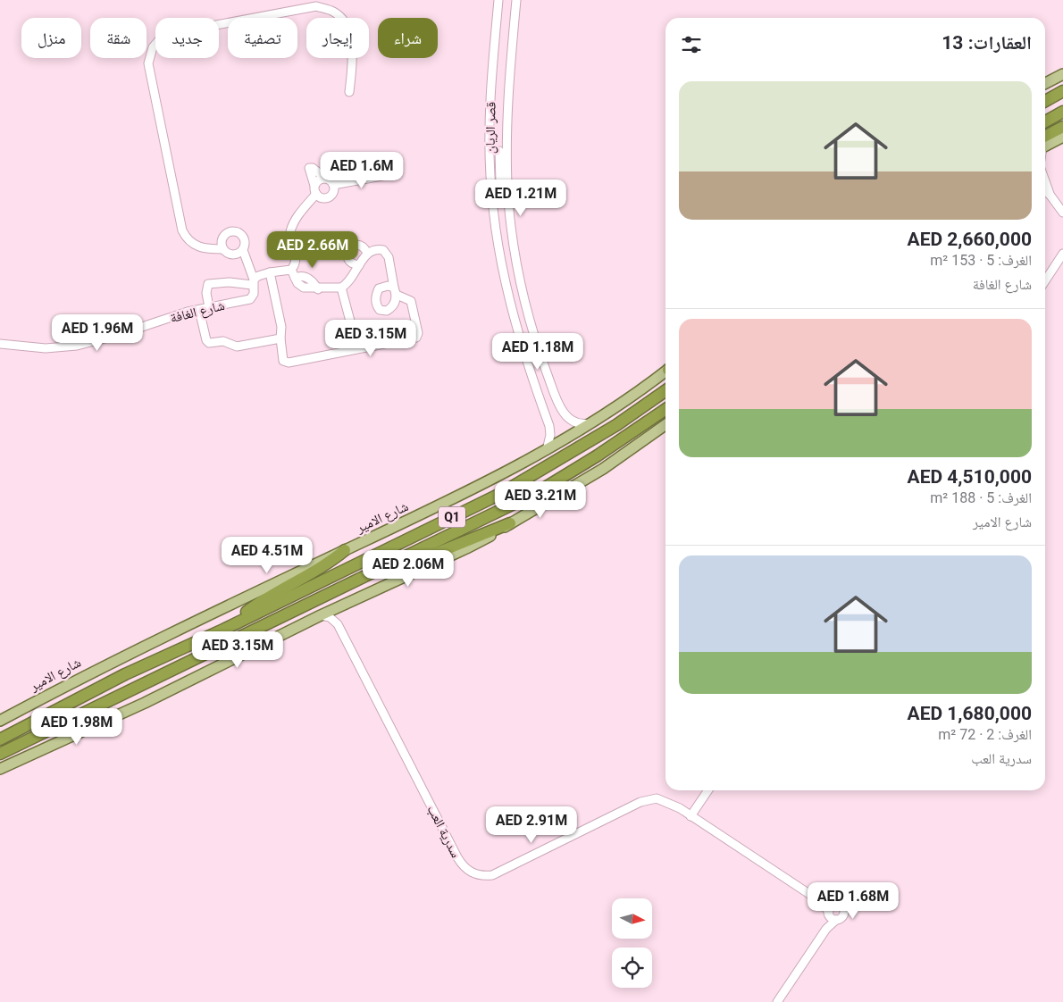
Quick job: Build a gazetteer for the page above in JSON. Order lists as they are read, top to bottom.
{
  "streets": {
    "highway": ["Q1"],
    "main road": ["شارع الامير"],
    "street": ["قصر الريان", "شارع الغافة", "سدرية العب"]
  },
  "crossings": [
    ["قصر الريان", "شارع الامير"]
  ],
  "north": "right",
  "page": {
    "chip": [
      "شراء",
      "إيجار",
      "تصفية",
      "جديد",
      "شقة",
      "منزل"
    ],
    "heading": "العقارات: 13",
    "list": [
      {
        "name": "AED 2,660,000",
        "note": "الغرف: 5 · 153 m² · شارع الغافة"
      },
      {
        "name": "AED 4,510,000",
        "note": "الغرف: 5 · 188 m² · شارع الامير"
      },
      {
        "name": "AED 1,680,000",
        "note": "الغرف: 2 · 72 m² · سدرية العب"
      }
    ],
    "price": [
      "AED 1.6M",
      "AED 1.21M",
      "AED 2.66M",
      "AED 1.96M",
      "AED 3.15M",
      "AED 1.18M",
      "AED 3.21M",
      "AED 4.51M",
      "AED 2.06M",
      "AED 3.15M",
      "AED 1.98M",
      "AED 2.91M",
      "AED 1.68M"
    ]
  }
}
